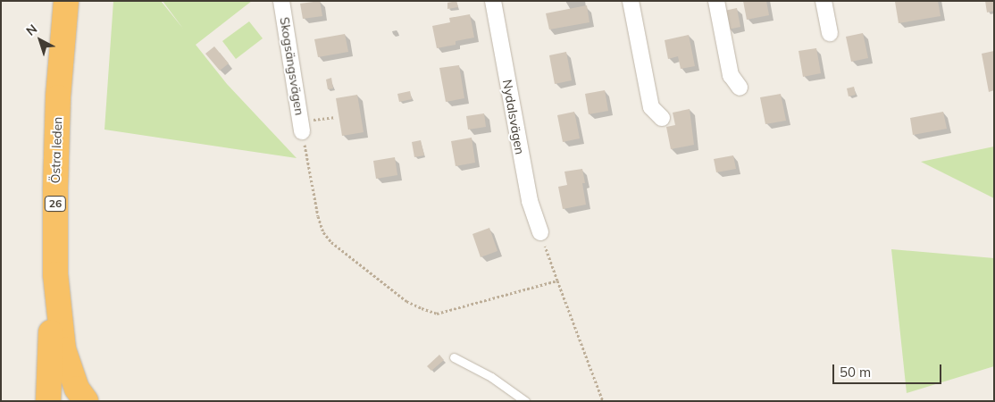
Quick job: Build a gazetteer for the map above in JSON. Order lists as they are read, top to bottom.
{
  "streets": {
    "highway": ["Östra leden", "26"],
    "street": ["Skogsängsvägen", "Nydalsvägen"]
  },
  "scale_bar": "50 m",
  "north": "top left"
}
